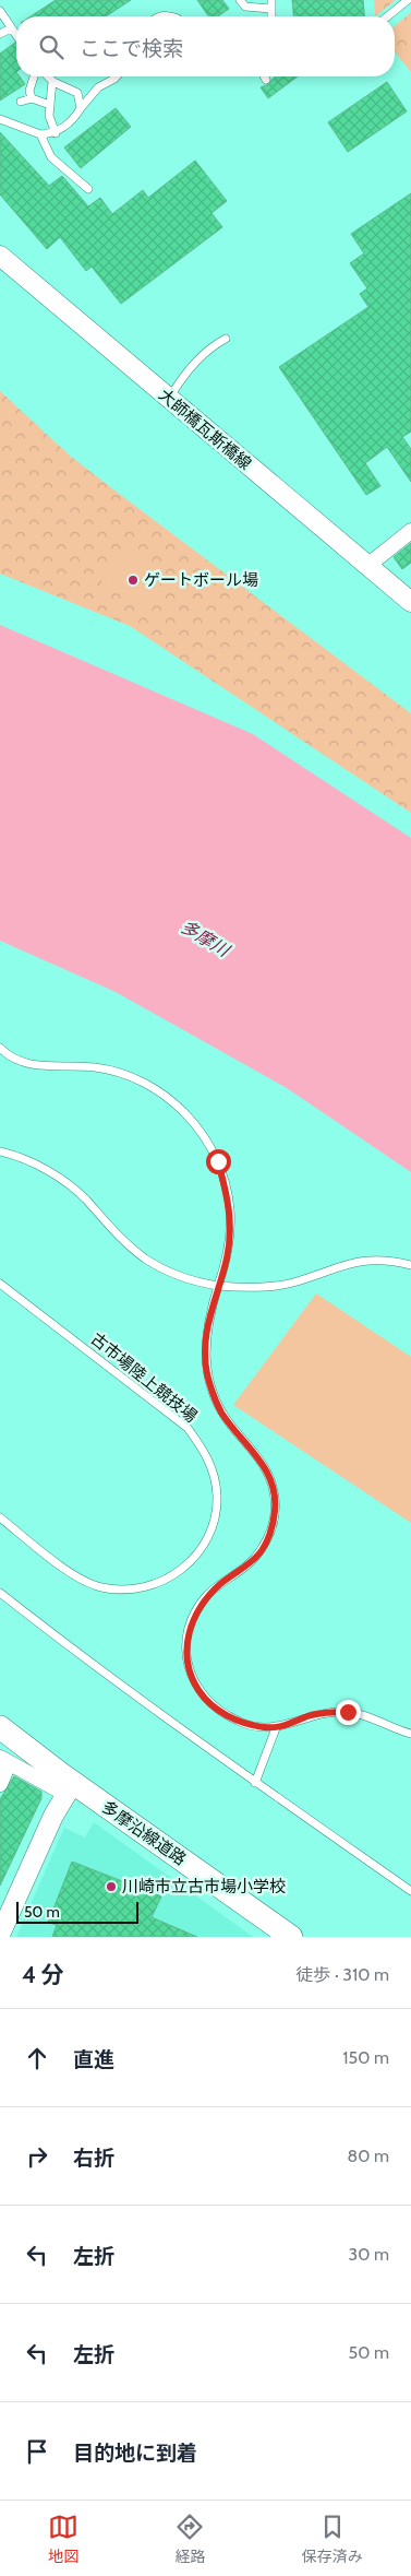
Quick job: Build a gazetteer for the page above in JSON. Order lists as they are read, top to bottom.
{
  "streets": {
    "main road": ["多摩沿線道路"],
    "street": ["大師橋瓦斯橋線"],
    "lane": ["古市場陸上競技場"]
  },
  "water": ["多摩川"],
  "places": ["ゲートボール場", "川崎市立古市場小学校"],
  "scale_bar": "50 m",
  "page": {
    "search": "ここで検索",
    "scale": "50 m",
    "heading": ["4 分", "徒歩 · 310 m"],
    "list": [
      ["直進", "150 m"],
      ["右折", "80 m"],
      ["左折", "30 m"],
      ["左折", "50 m"],
      "目的地に到着"
    ],
    "nav": ["地図", "経路", "保存済み"]
  }
}
